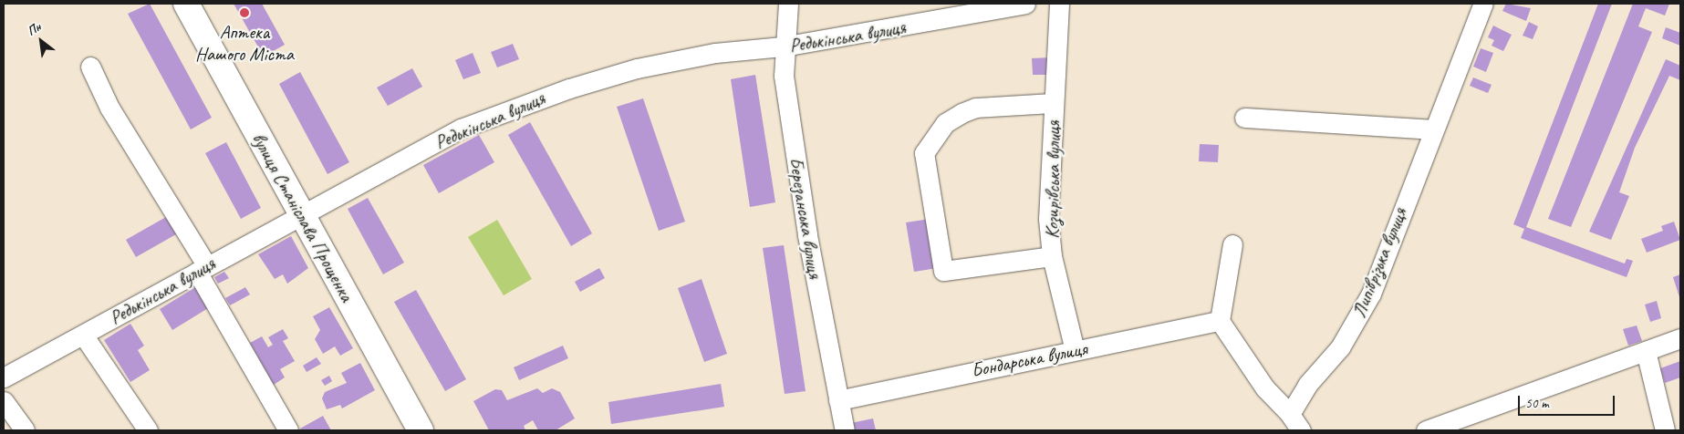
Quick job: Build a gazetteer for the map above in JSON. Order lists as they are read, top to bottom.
{
  "streets": {
    "main road": ["вулиця Станіслава Прощенка"],
    "street": [
      "Редькінська вулиця",
      "Козирівська вулиця",
      "Березанська вулиця",
      "Липіврізька вулиця",
      "Бондарська вулиця"
    ]
  },
  "crossings": [
    ["Редькінська вулиця", "вулиця Станіслава Прощенка"],
    ["Редькінська вулиця", "Березанська вулиця"],
    ["Козирівська вулиця", "Бондарська вулиця"],
    ["Березанська вулиця", "Бондарська вулиця"]
  ],
  "places": ["Аптека Нашого Міста"],
  "scale_bar": "50 m",
  "north": "top left"
}
